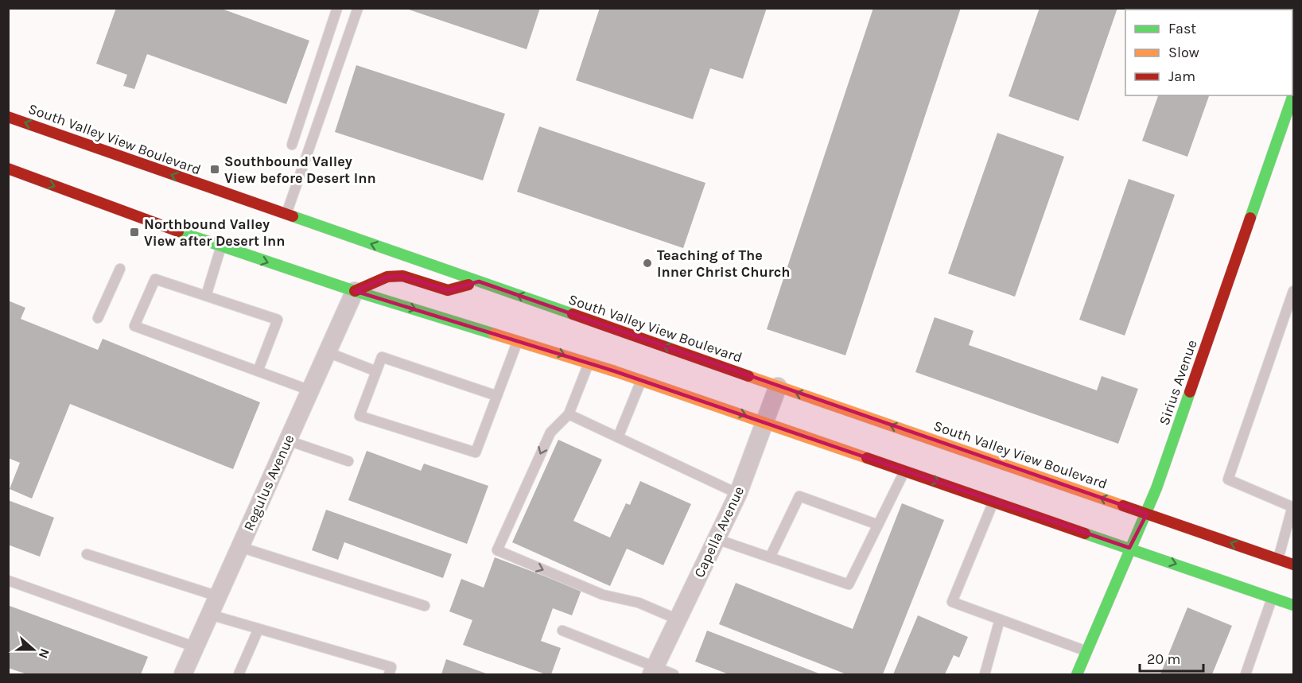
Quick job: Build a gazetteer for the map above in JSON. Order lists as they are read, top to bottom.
{
  "streets": {
    "main road": ["South Valley View Boulevard", "Sirius Avenue"],
    "street": ["Regulus Avenue", "Capella Avenue"]
  },
  "crossings": [
    ["South Valley View Boulevard", "Sirius Avenue"],
    ["South Valley View Boulevard", "Capella Avenue"]
  ],
  "places": {
    "transit": ["Southbound Valley View before Desert Inn", "Northbound Valley View after Desert Inn"],
    "other": ["Teaching of The Inner Christ Church"]
  },
  "legend": ["Fast", "Slow", "Jam"],
  "scale_bar": "20 m",
  "north": "right"
}
